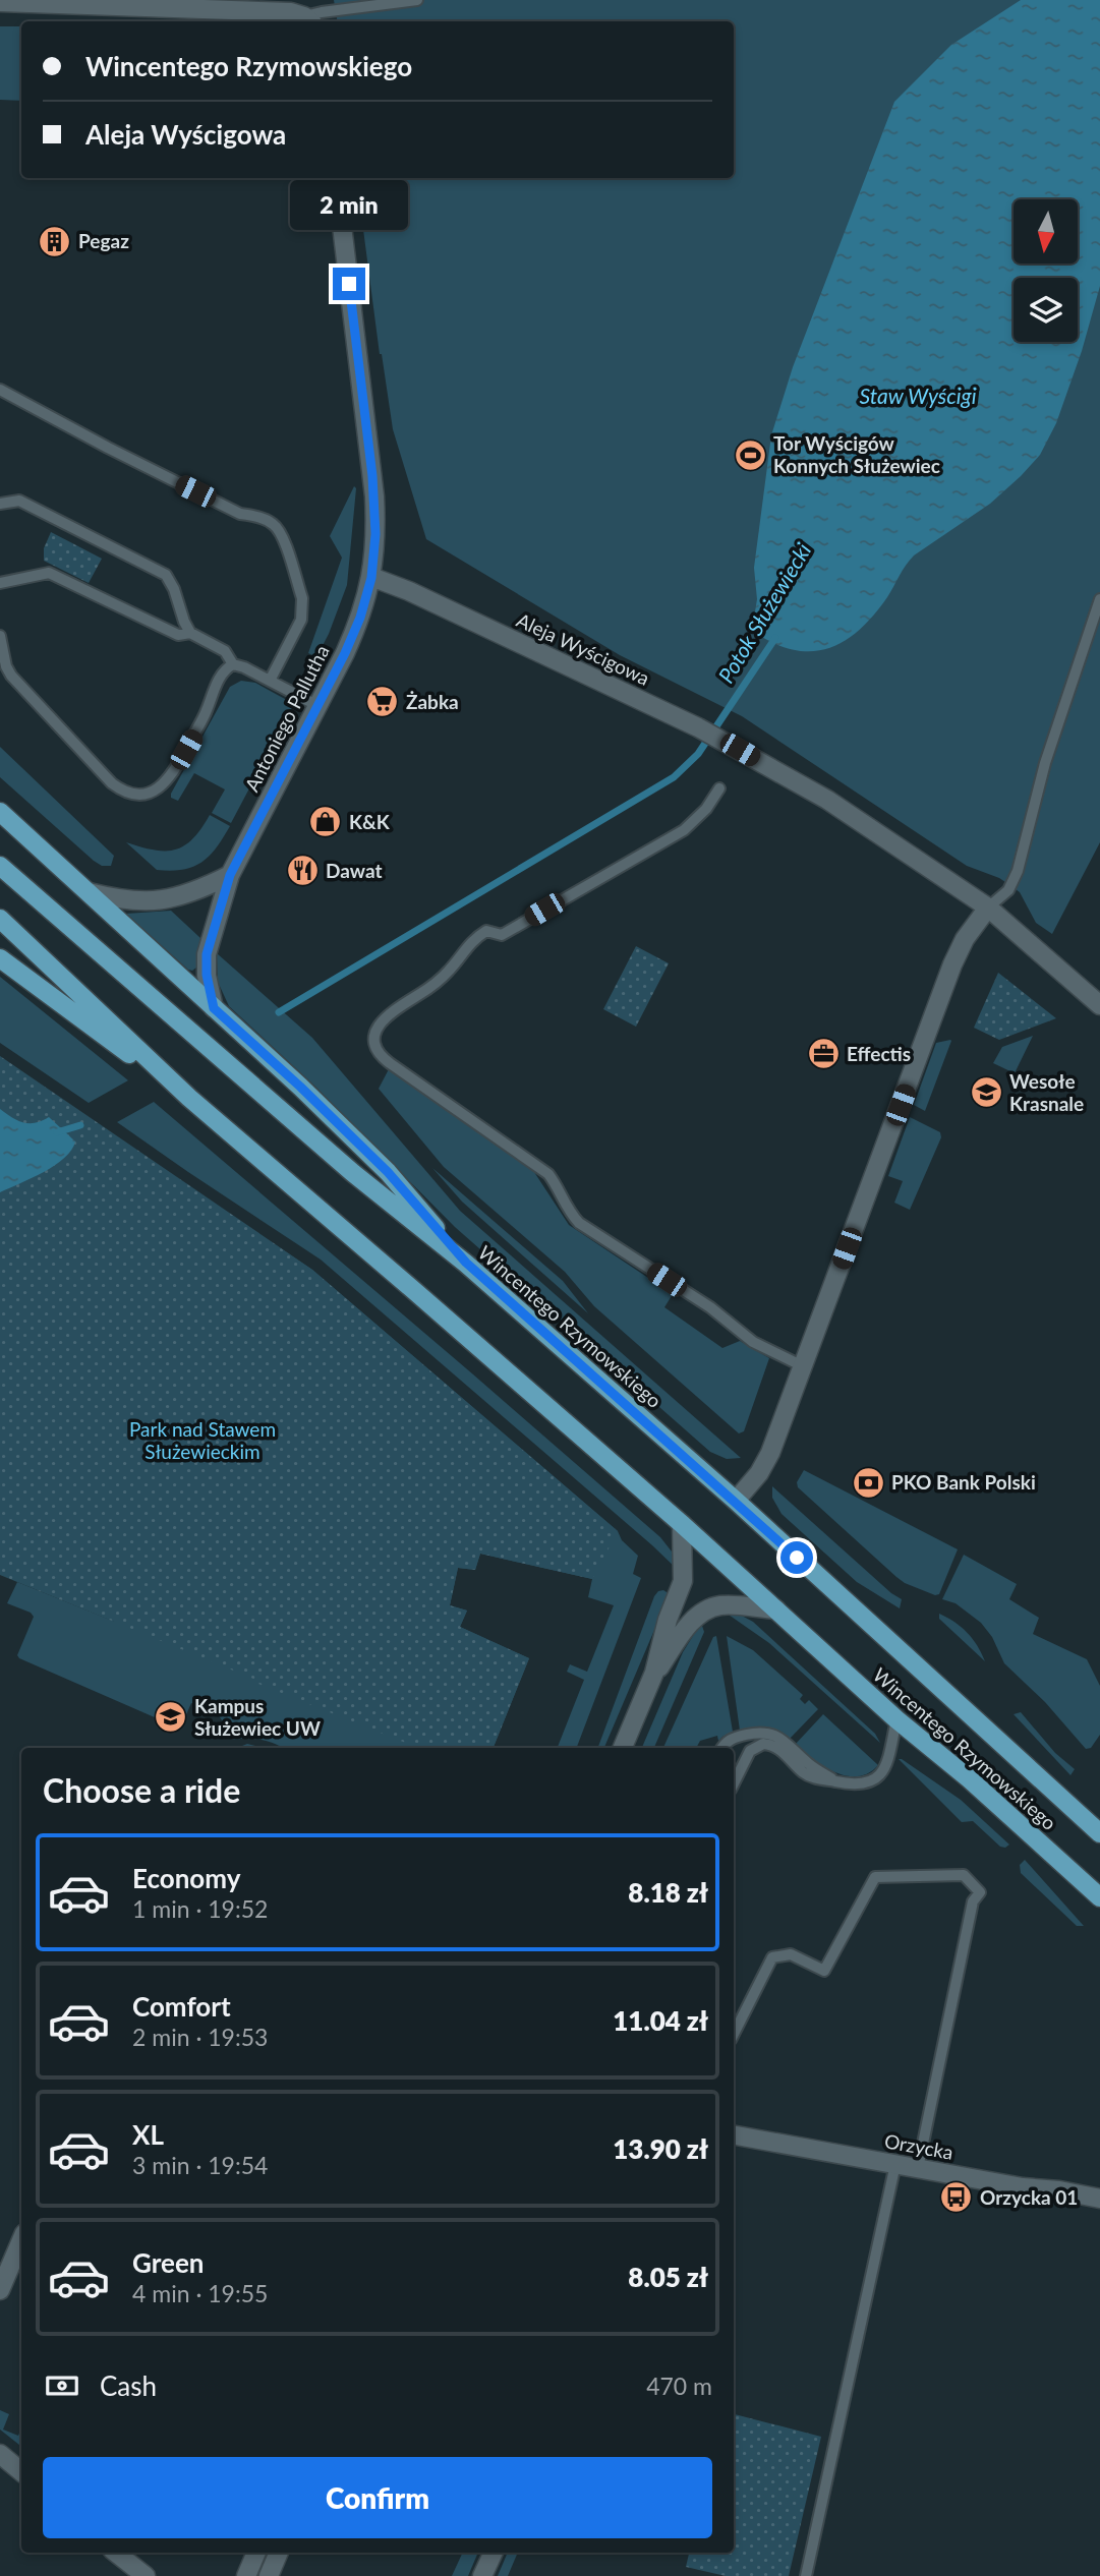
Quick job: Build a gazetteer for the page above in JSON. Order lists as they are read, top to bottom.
{
  "streets": {
    "main road": ["Wincentego Rzymowskiego"],
    "street": ["Aleja Wyścigowa", "Antoniego Pallutha", "Orzycka"]
  },
  "crossings": [
    ["Aleja Wyścigowa", "Antoniego Pallutha"]
  ],
  "water": ["Staw Wyścigi", "Potok Służewiecki"],
  "parks": ["Park nad Stawem Służewieckim"],
  "places": {
    "building": ["Pegaz"],
    "sports": ["Tor Wyścigów Konnych Służewiec"],
    "supermarket": ["Żabka"],
    "shop": ["K&K"],
    "restaurant": ["Dawat"],
    "office": ["Effectis"],
    "school or university": ["Wesołe Krasnale", "Kampus Służewiec UW"],
    "bank": ["PKO Bank Polski"],
    "bus stop": ["Orzycka 01"]
  },
  "north": "bottom",
  "page": {
    "banner": ["Wincentego Rzymowskiego", "Aleja Wyścigowa"],
    "bubble": "2 min",
    "heading": "Choose a ride",
    "list": [
      {
        "name": "Economy",
        "note": "1 min · 19:52",
        "value": "8.18 zł"
      },
      {
        "name": "Comfort",
        "note": "2 min · 19:53",
        "value": "11.04 zł"
      },
      {
        "name": "XL",
        "note": "3 min · 19:54",
        "value": "13.90 zł"
      },
      {
        "name": "Green",
        "note": "4 min · 19:55",
        "value": "8.05 zł"
      }
    ],
    "pay": ["Cash", "470 m"],
    "buttons": "Confirm"
  }
}
